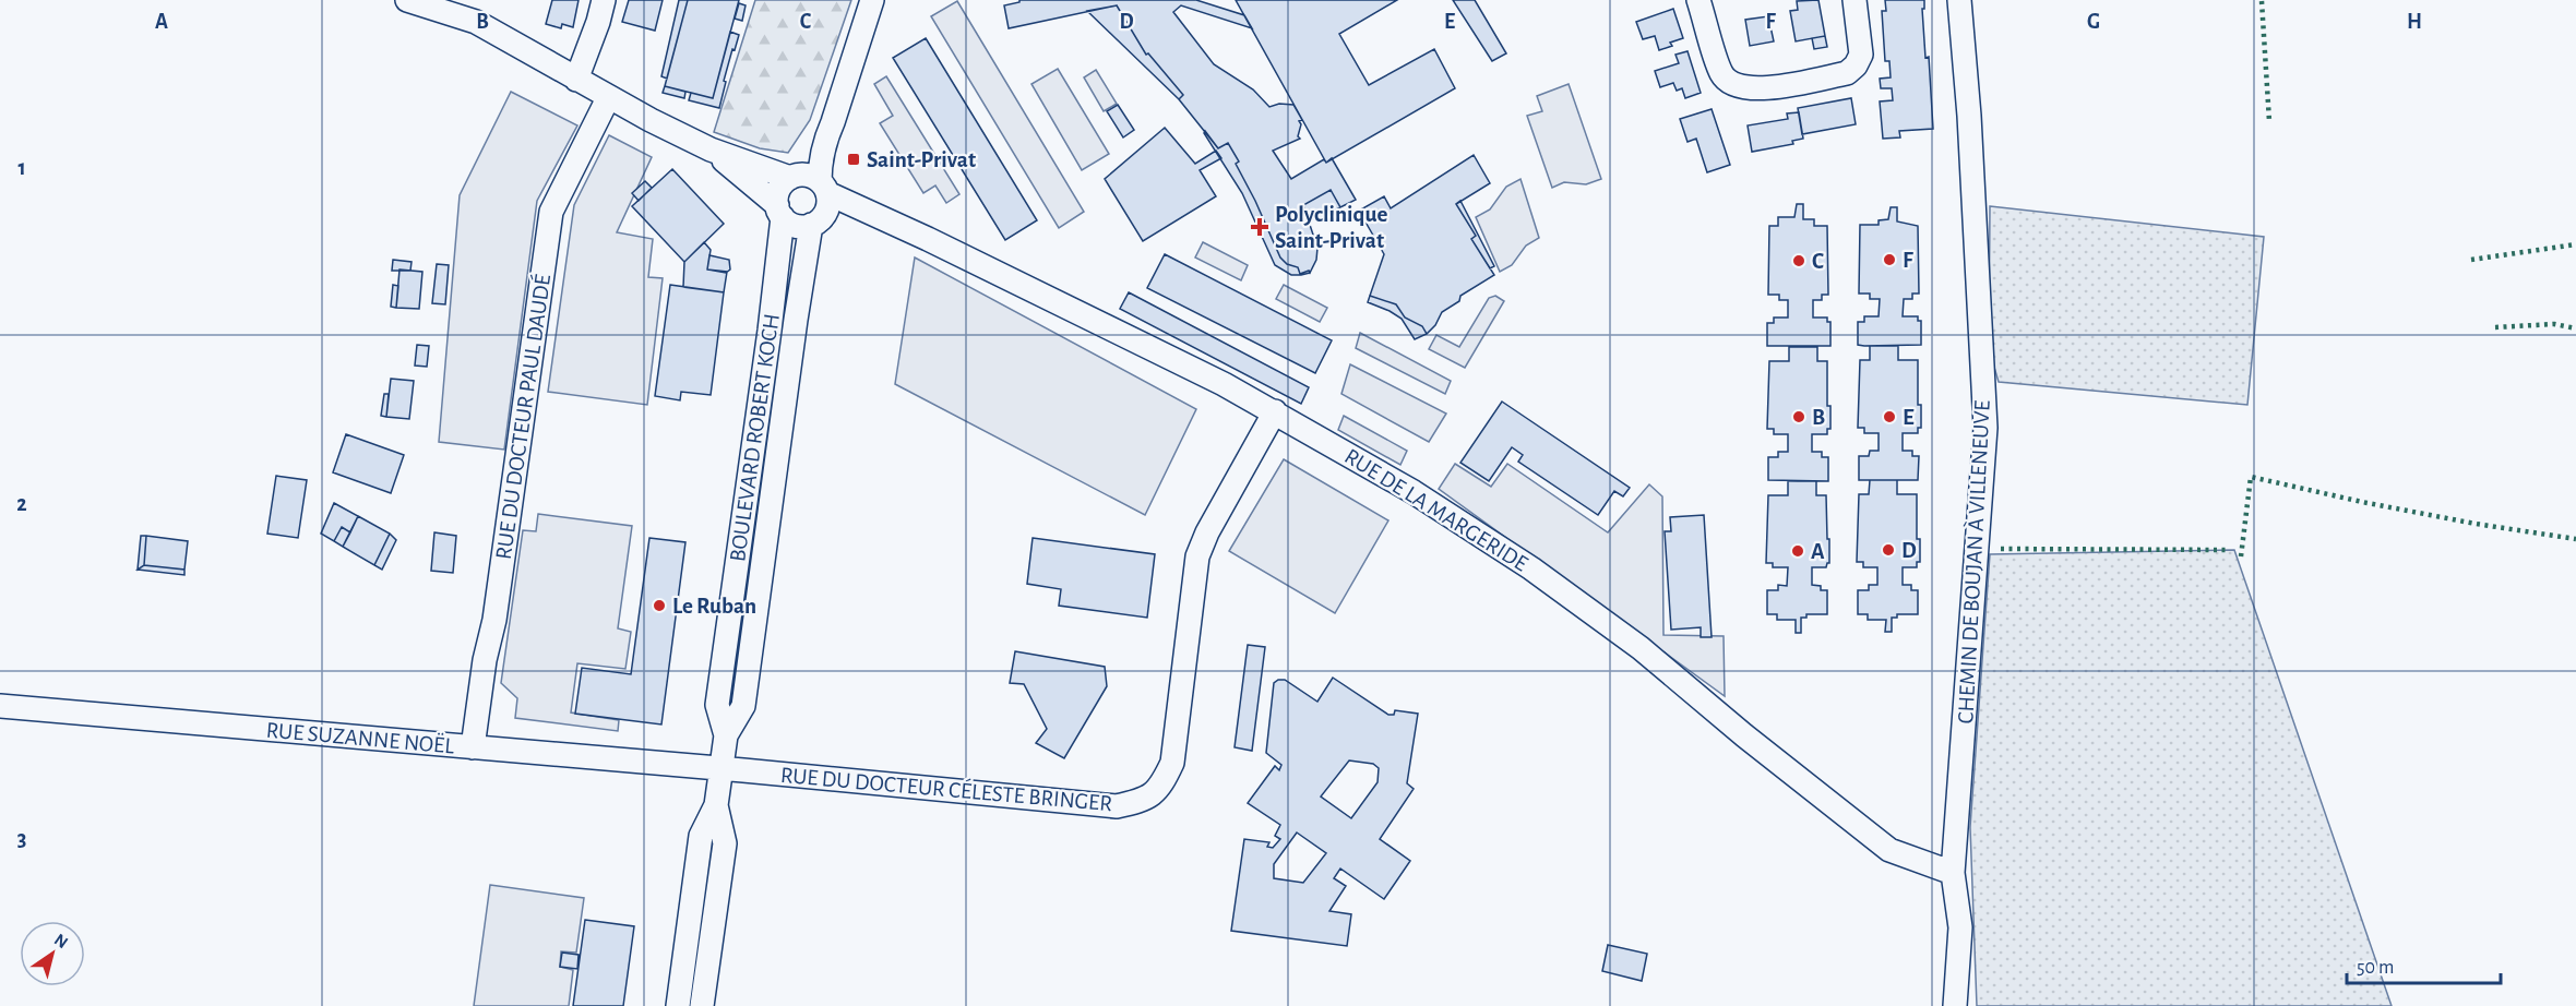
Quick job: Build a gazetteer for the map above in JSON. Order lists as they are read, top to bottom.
{
  "streets": {
    "street": [
      "RUE DU DOCTEUR PAUL DAUDÉ",
      "BOULEVARD ROBERT KOCH",
      "RUE DE LA MARGERIDE",
      "CHEMIN DE BOUJAN À VILLENEUVE",
      "RUE SUZANNE NOËL",
      "RUE DU DOCTEUR CÉLESTE BRINGER"
    ]
  },
  "crossings": [
    ["RUE DU DOCTEUR PAUL DAUDÉ", "RUE SUZANNE NOËL"],
    ["BOULEVARD ROBERT KOCH", "RUE DE LA MARGERIDE"],
    ["BOULEVARD ROBERT KOCH", "RUE SUZANNE NOËL"],
    ["BOULEVARD ROBERT KOCH", "RUE DU DOCTEUR CÉLESTE BRINGER"],
    ["RUE DE LA MARGERIDE", "CHEMIN DE BOUJAN À VILLENEUVE"],
    ["RUE DE LA MARGERIDE", "RUE DU DOCTEUR CÉLESTE BRINGER"],
    ["RUE SUZANNE NOËL", "RUE DU DOCTEUR CÉLESTE BRINGER"]
  ],
  "places": {
    "transit": ["Saint-Privat"],
    "health": ["Polyclinique Saint-Privat"],
    "other": [
      "F",
      "C",
      "B",
      "E",
      "D",
      "A",
      "Le Ruban"
    ]
  },
  "scale_bar": "50 m",
  "north": "top right",
  "grid": {
    "columns": [
      "A",
      "B",
      "C",
      "D",
      "E",
      "F",
      "G",
      "H"
    ],
    "rows": ["1", "2", "3"]
  }
}
